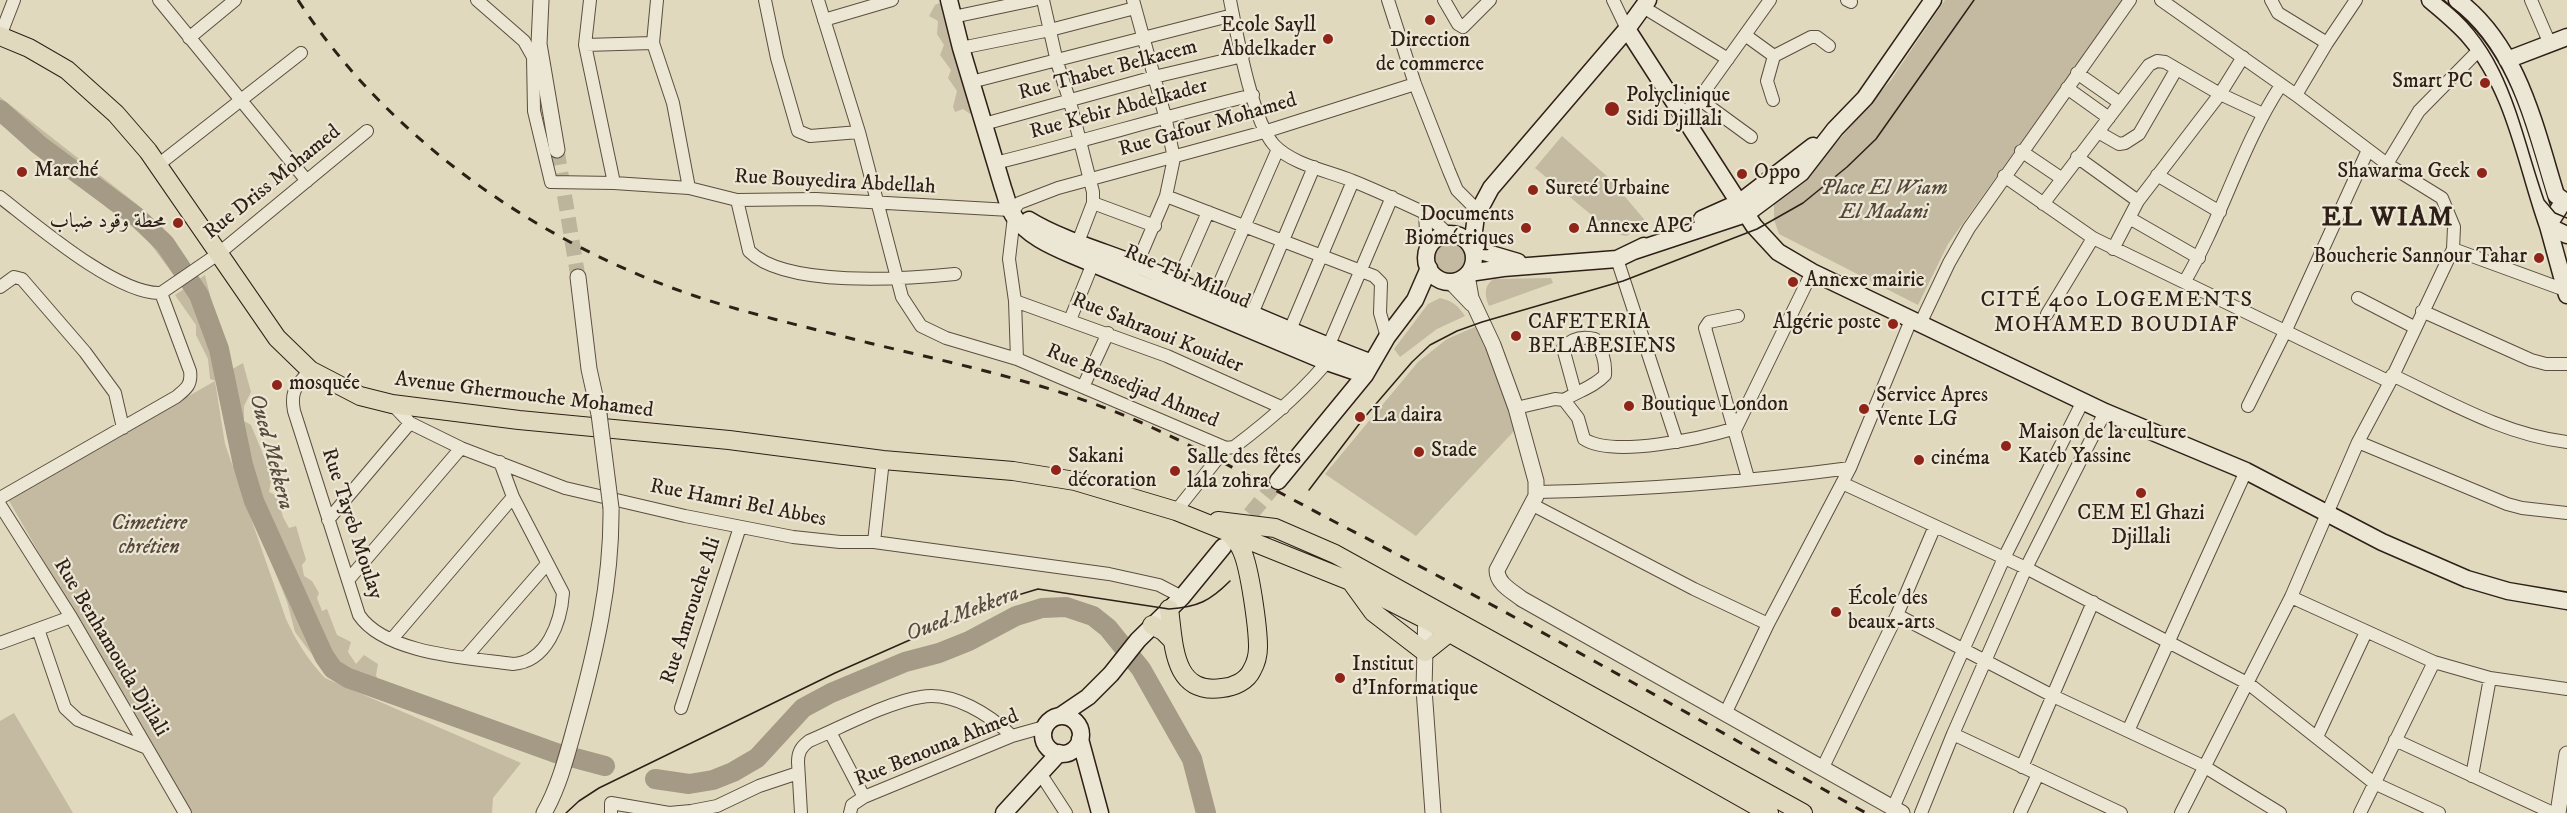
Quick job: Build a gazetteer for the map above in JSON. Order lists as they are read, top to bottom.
{
  "streets": {
    "main road": ["Rue Tbi Miloud", "Avenue Ghermouche Mohamed"],
    "street": [
      "Rue Thabet Belkacem",
      "Rue Kebir Abdelkader",
      "Rue Gafour Mohamed",
      "Rue Driss Mohamed",
      "Rue Bouyedira Abdellah",
      "Rue Sahraoui Kouider",
      "Rue Bensedjad Ahmed",
      "Rue Hamri Bel Abbes",
      "Rue Tayeb Moulay",
      "Rue Amrouche Ali",
      "Rue Benhamouda Djilali",
      "Rue Benouna Ahmed"
    ]
  },
  "crossings": [
    ["Rue Gafour Mohamed", "Rue Bouyedira Abdellah"],
    ["Rue Gafour Mohamed", "Rue Tbi Miloud"],
    ["Rue Driss Mohamed", "Avenue Ghermouche Mohamed"],
    ["Rue Bouyedira Abdellah", "Rue Tbi Miloud"],
    ["Rue Bouyedira Abdellah", "Rue Bensedjad Ahmed"],
    ["Rue Tbi Miloud", "Rue Bensedjad Ahmed"],
    ["Rue Sahraoui Kouider", "Rue Bensedjad Ahmed"],
    ["Avenue Ghermouche Mohamed", "Rue Hamri Bel Abbes"],
    ["Avenue Ghermouche Mohamed", "Rue Tayeb Moulay"],
    ["Rue Hamri Bel Abbes", "Rue Tayeb Moulay"],
    ["Rue Hamri Bel Abbes", "Rue Amrouche Ali"]
  ],
  "districts": ["EL WIAM", "CITÉ 400 LOGEMENTS MOHAMED BOUDIAF"],
  "water": ["Oued Mekkera"],
  "parks": ["Place El Wiam El Madani", "Cimetiere chrétien"],
  "places": [
    "Direction de commerce",
    "Ecole Sayll Abdelkader",
    "Smart PC",
    "Polyclinique Sidi Djillali",
    "Marché",
    "Shawarma Geek",
    "Oppo",
    "Sureté Urbaine",
    "محطة وقود ضباب",
    "Documents Biométriques",
    "Annexe APC",
    "Boucherie Sannour Tahar",
    "Annexe mairie",
    "Algérie poste",
    "CAFETERIA BELABESIENS",
    "mosquée",
    "Boutique London",
    "Service Apres Vente LG",
    "La daira",
    "Maison de la culture Kateb Yassine",
    "Stade",
    "cinéma",
    "Sakani décoration",
    "Salle des fêtes lala zohra",
    "CEM El Ghazi Djillali",
    "École des beaux-arts",
    "Institut d'Informatique"
  ]
}
